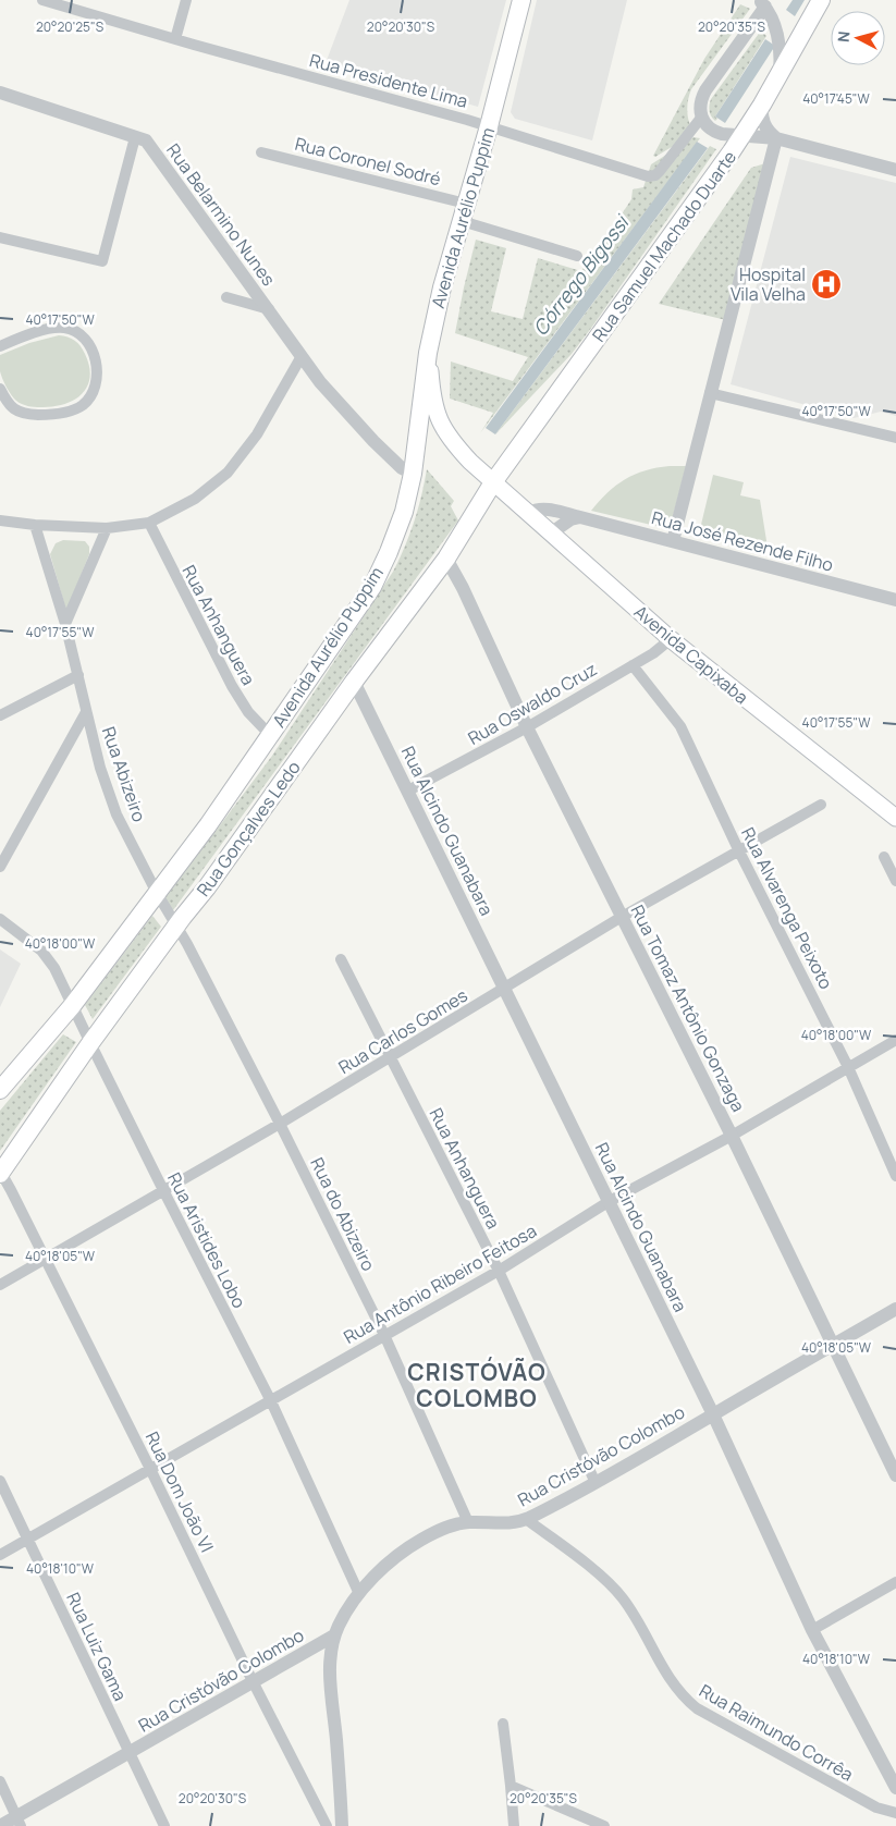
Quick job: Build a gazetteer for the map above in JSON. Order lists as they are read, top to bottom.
{
  "streets": {
    "main road": [
      "Avenida Aurélio Puppim",
      "Rua Samuel Machado Duarte",
      "Avenida Capixaba",
      "Rua Gonçalves Ledo"
    ],
    "street": [
      "Rua Presidente Lima",
      "Rua Coronel Sodré",
      "Rua Belarmino Nunes",
      "Rua José Rezende Filho",
      "Rua Anhanguera",
      "Rua Oswaldo Cruz",
      "Rua Abizeiro",
      "Rua Alcindo Guanabara",
      "Rua Alvarenga Peixoto",
      "Rua Tomaz Antônio Gonzaga",
      "Rua Carlos Gomes",
      "Rua do Abizeiro",
      "Rua Aristides Lobo",
      "Rua Antônio Ribeiro Feitosa",
      "Rua Cristóvão Colombo",
      "Rua Dom João VI",
      "Rua Luiz Gama",
      "Rua Raimundo Corrêa"
    ]
  },
  "crossings": [
    ["Rua Presidente Lima", "Avenida Aurélio Puppim"],
    ["Rua Coronel Sodré", "Avenida Aurélio Puppim"],
    ["Rua Belarmino Nunes", "Avenida Aurélio Puppim"],
    ["Avenida Aurélio Puppim", "Rua Anhanguera"],
    ["Avenida Aurélio Puppim", "Avenida Capixaba"],
    ["Avenida Aurélio Puppim", "Rua Abizeiro"],
    ["Avenida Aurélio Puppim", "Rua Aristides Lobo"],
    ["Rua Samuel Machado Duarte", "Avenida Capixaba"],
    ["Rua Samuel Machado Duarte", "Rua Gonçalves Ledo"],
    ["Rua José Rezende Filho", "Avenida Capixaba"],
    ["Rua Anhanguera", "Rua Carlos Gomes"],
    ["Rua Anhanguera", "Rua Antônio Ribeiro Feitosa"],
    ["Rua Anhanguera", "Rua Cristóvão Colombo"],
    ["Avenida Capixaba", "Rua Oswaldo Cruz"],
    ["Avenida Capixaba", "Rua Gonçalves Ledo"],
    ["Rua Oswaldo Cruz", "Rua Alcindo Guanabara"],
    ["Rua Oswaldo Cruz", "Rua Alvarenga Peixoto"],
    ["Rua Oswaldo Cruz", "Rua Tomaz Antônio Gonzaga"],
    ["Rua Abizeiro", "Rua Gonçalves Ledo"],
    ["Rua Abizeiro", "Rua do Abizeiro"],
    ["Rua Gonçalves Ledo", "Rua Alcindo Guanabara"],
    ["Rua Gonçalves Ledo", "Rua Tomaz Antônio Gonzaga"],
    ["Rua Gonçalves Ledo", "Rua do Abizeiro"],
    ["Rua Gonçalves Ledo", "Rua Aristides Lobo"],
    ["Rua Gonçalves Ledo", "Rua Dom João VI"],
    ["Rua Alcindo Guanabara", "Rua Carlos Gomes"],
    ["Rua Alcindo Guanabara", "Rua Antônio Ribeiro Feitosa"],
    ["Rua Alcindo Guanabara", "Rua Cristóvão Colombo"],
    ["Rua Alvarenga Peixoto", "Rua Carlos Gomes"],
    ["Rua Alvarenga Peixoto", "Rua Antônio Ribeiro Feitosa"],
    ["Rua Tomaz Antônio Gonzaga", "Rua Carlos Gomes"],
    ["Rua Tomaz Antônio Gonzaga", "Rua Antônio Ribeiro Feitosa"],
    ["Rua Tomaz Antônio Gonzaga", "Rua Cristóvão Colombo"],
    ["Rua Carlos Gomes", "Rua do Abizeiro"],
    ["Rua Carlos Gomes", "Rua Aristides Lobo"],
    ["Rua Carlos Gomes", "Rua Dom João VI"],
    ["Rua do Abizeiro", "Rua Antônio Ribeiro Feitosa"],
    ["Rua do Abizeiro", "Rua Cristóvão Colombo"],
    ["Rua Aristides Lobo", "Rua Antônio Ribeiro Feitosa"],
    ["Rua Aristides Lobo", "Rua Cristóvão Colombo"],
    ["Rua Antônio Ribeiro Feitosa", "Rua Dom João VI"],
    ["Rua Antônio Ribeiro Feitosa", "Rua Luiz Gama"],
    ["Rua Cristóvão Colombo", "Rua Dom João VI"],
    ["Rua Cristóvão Colombo", "Rua Luiz Gama"],
    ["Rua Cristóvão Colombo", "Rua Raimundo Corrêa"]
  ],
  "districts": ["CRISTÓVÃO COLOMBO"],
  "water": ["Córrego Bigossi"],
  "places": {
    "hospital": ["Hospital Vila Velha"]
  },
  "north": "left",
  "coordinates": [
    "20°20'25\"S",
    "20°20'30\"S",
    "20°20'35\"S",
    "40°17'45\"W",
    "40°17'50\"W",
    "40°17'55\"W",
    "40°18'00\"W",
    "40°18'05\"W",
    "40°18'10\"W"
  ]
}
